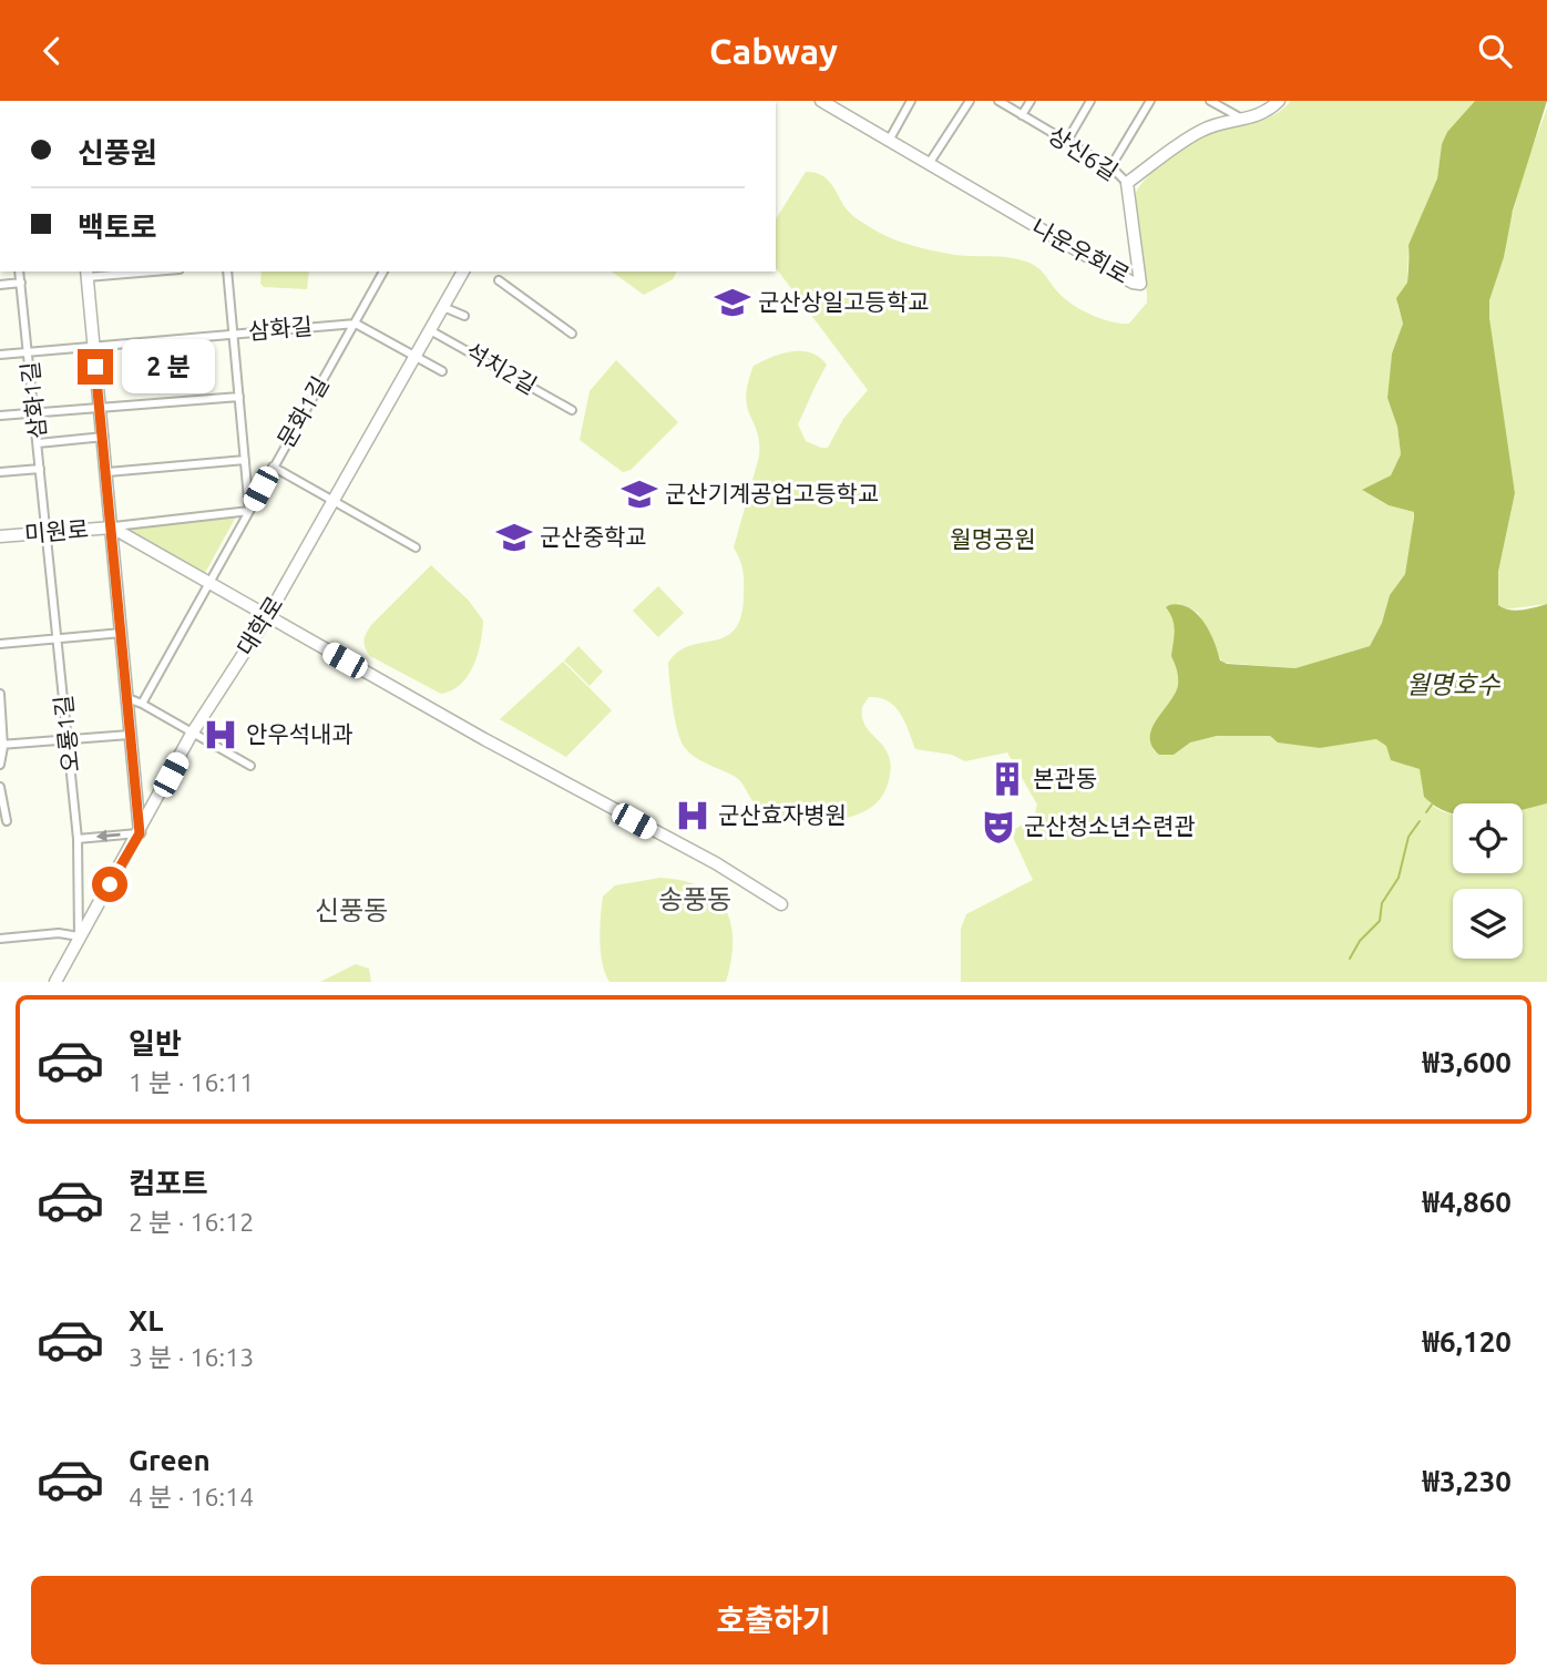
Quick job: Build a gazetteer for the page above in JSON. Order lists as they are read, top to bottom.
{
  "streets": {
    "street": [
      "상신6길",
      "나운우회로",
      "삼화길",
      "석치2길",
      "삼화1길",
      "문화1길",
      "미원로",
      "대학로",
      "오룡1길"
    ]
  },
  "crossings": [
    ["상신6길", "나운우회로"],
    ["삼화길", "삼화1길"],
    ["삼화길", "문화1길"],
    ["석치2길", "대학로"],
    ["삼화1길", "미원로"],
    ["삼화1길", "오룡1길"],
    ["미원로", "오룡1길"],
    ["대학로", "오룡1길"]
  ],
  "districts": ["송풍동", "신풍동"],
  "water": ["월명호수"],
  "parks": ["월명공원"],
  "places": {
    "school or university": ["군산상일고등학교", "군산기계공업고등학교", "군산중학교"],
    "hospital": ["안우석내과", "군산효자병원"],
    "building": ["본관동"],
    "theatre": ["군산청소년수련관"]
  },
  "page": {
    "header": "Cabway",
    "banner": ["신풍원", "백토로"],
    "bubble": "2 분",
    "list": [
      {
        "name": "일반",
        "note": "1 분 · 16:11",
        "value": "₩3,600"
      },
      {
        "name": "컴포트",
        "note": "2 분 · 16:12",
        "value": "₩4,860"
      },
      {
        "name": "XL",
        "note": "3 분 · 16:13",
        "value": "₩6,120"
      },
      {
        "name": "Green",
        "note": "4 분 · 16:14",
        "value": "₩3,230"
      }
    ],
    "buttons": "호출하기"
  }
}
